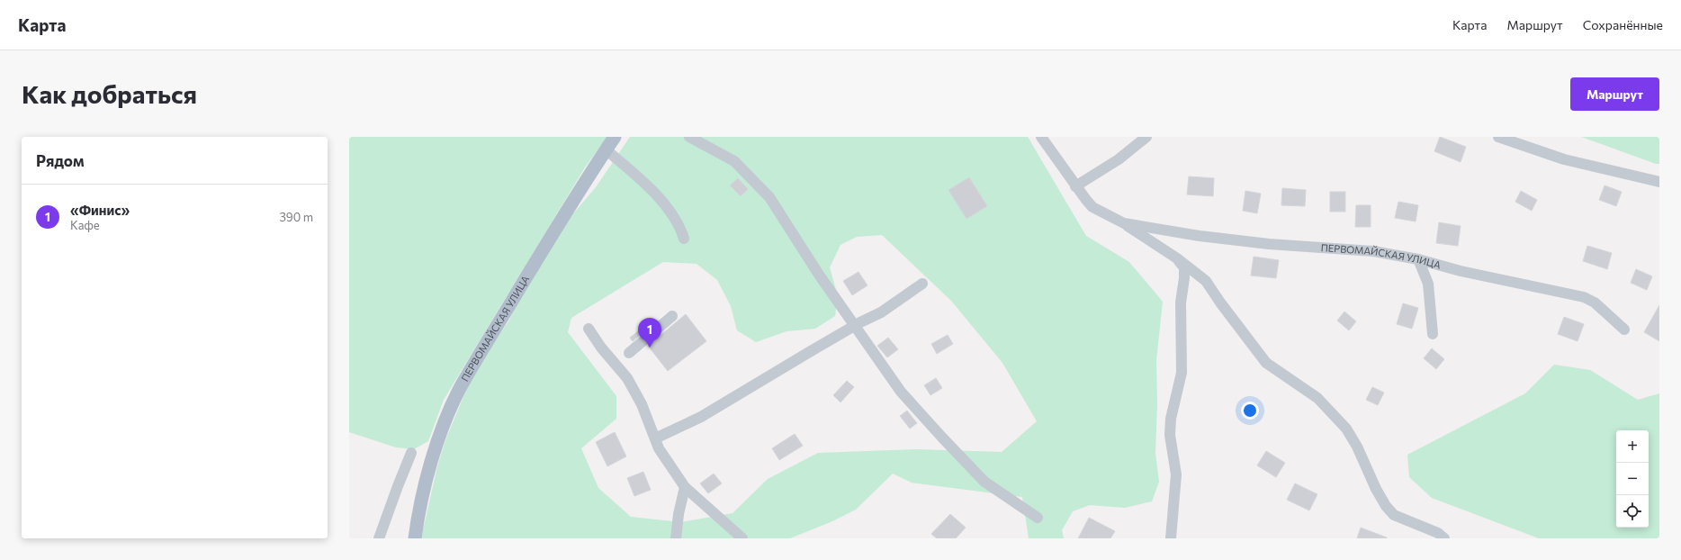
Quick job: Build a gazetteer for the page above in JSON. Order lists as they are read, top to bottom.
{
  "streets": {
    "main road": ["ПЕРВОМАЙСКАЯ УЛИЦА"]
  },
  "page": {
    "header": "Карта",
    "nav": ["Карта", "Маршрут", "Сохранённые"],
    "buttons": "Маршрут",
    "title": "Как добраться",
    "heading": "Рядом",
    "list": [
      {
        "mark": "1",
        "name": "«Финис»",
        "note": "Кафе",
        "value": "390 m"
      }
    ],
    "pins": "1",
    "map_buttons": ["+", "−"]
  }
}
